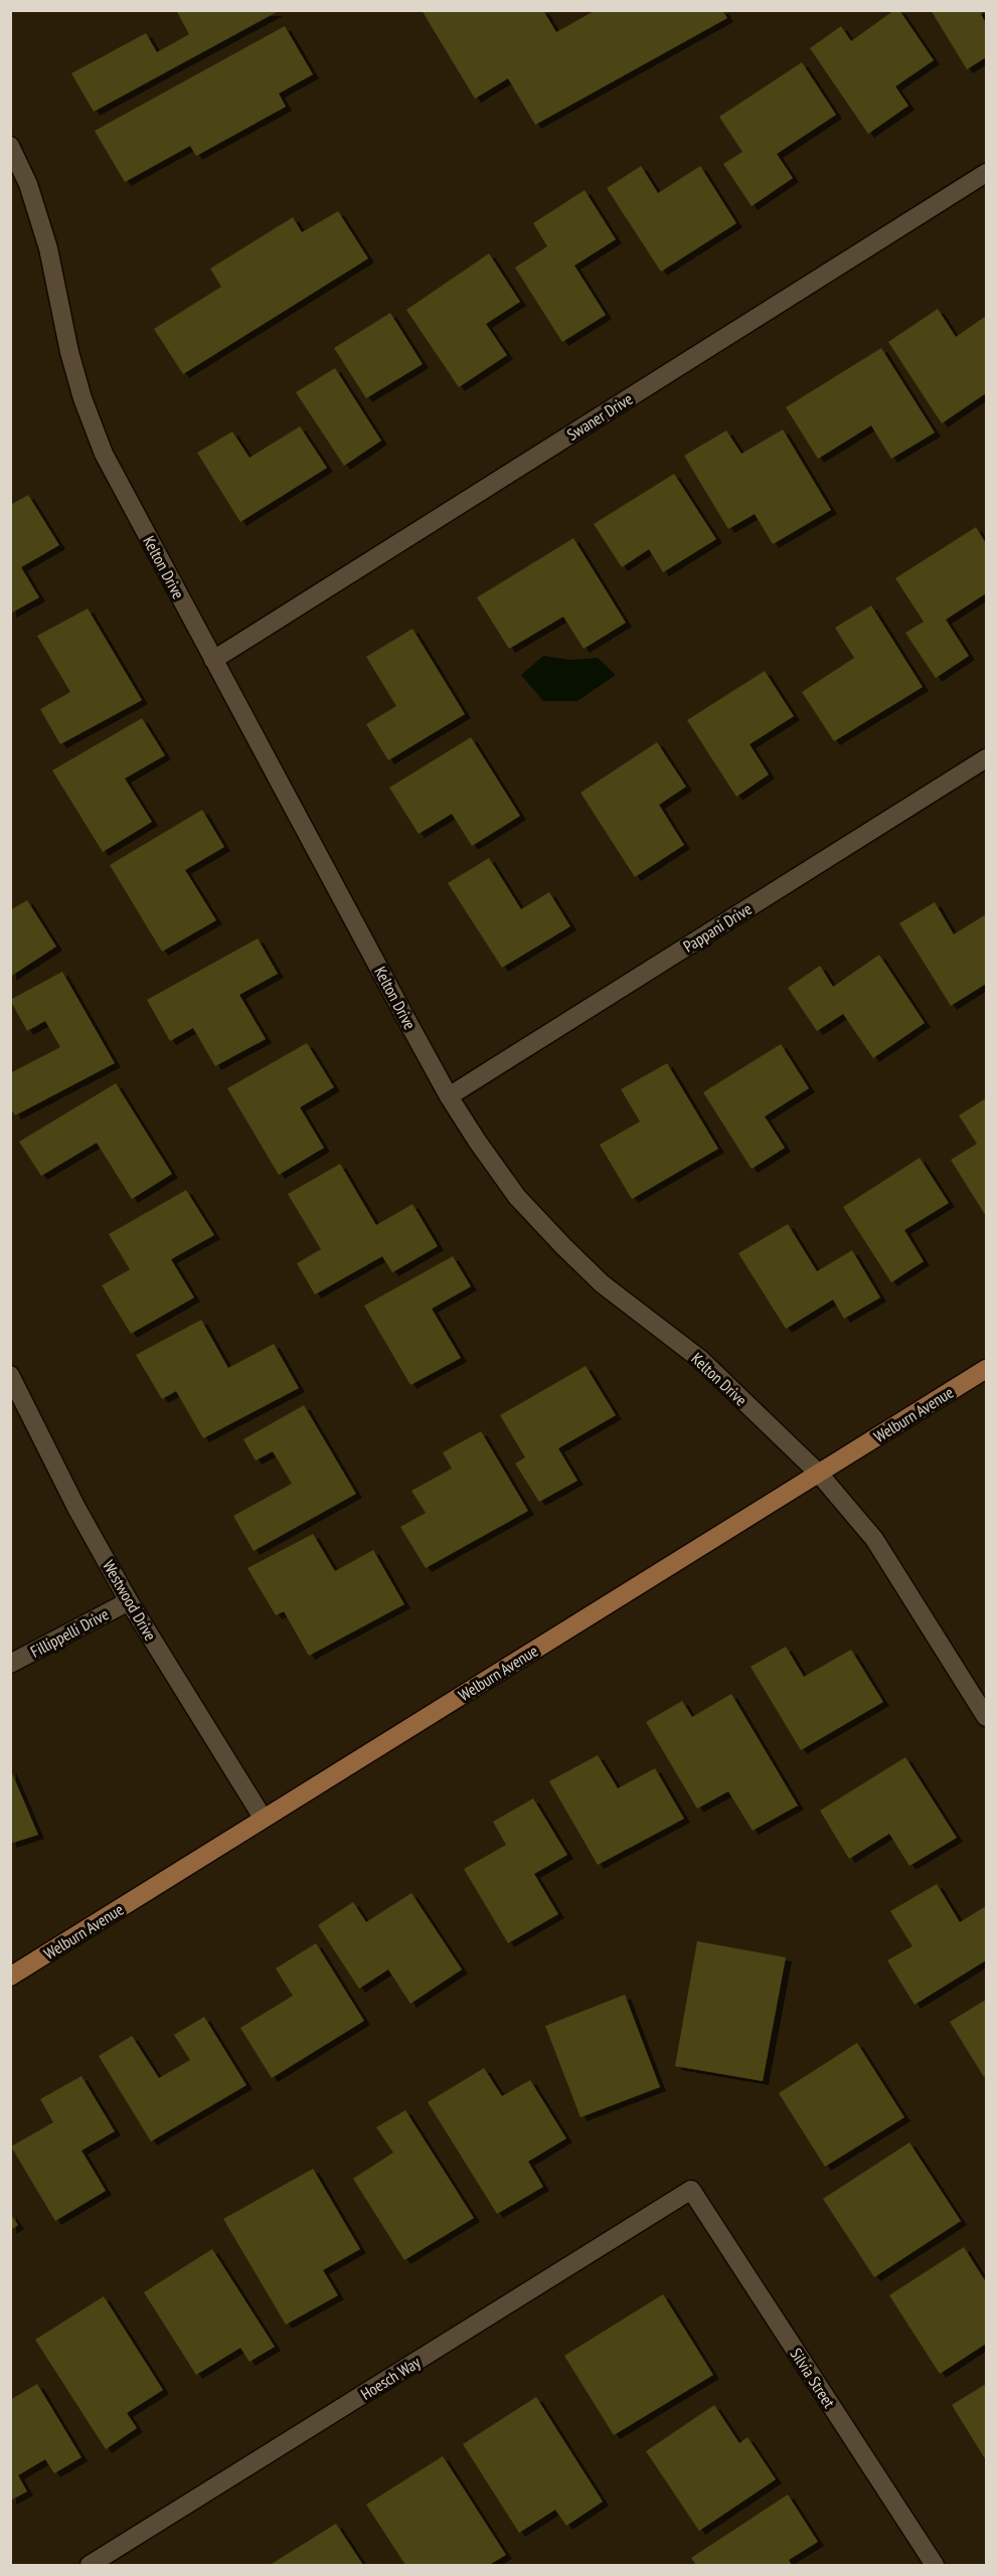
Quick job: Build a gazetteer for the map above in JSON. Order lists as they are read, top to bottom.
{
  "streets": {
    "main road": ["Welburn Avenue"],
    "street": [
      "Swaner Drive",
      "Kelton Drive",
      "Pappani Drive",
      "Westwood Drive",
      "Fillippelli Drive",
      "Hoesch Way",
      "Silvia Street"
    ]
  },
  "crossings": [
    ["Swaner Drive", "Kelton Drive"],
    ["Kelton Drive", "Pappani Drive"],
    ["Kelton Drive", "Welburn Avenue"],
    ["Welburn Avenue", "Westwood Drive"],
    ["Westwood Drive", "Fillippelli Drive"],
    ["Hoesch Way", "Silvia Street"]
  ]
}
